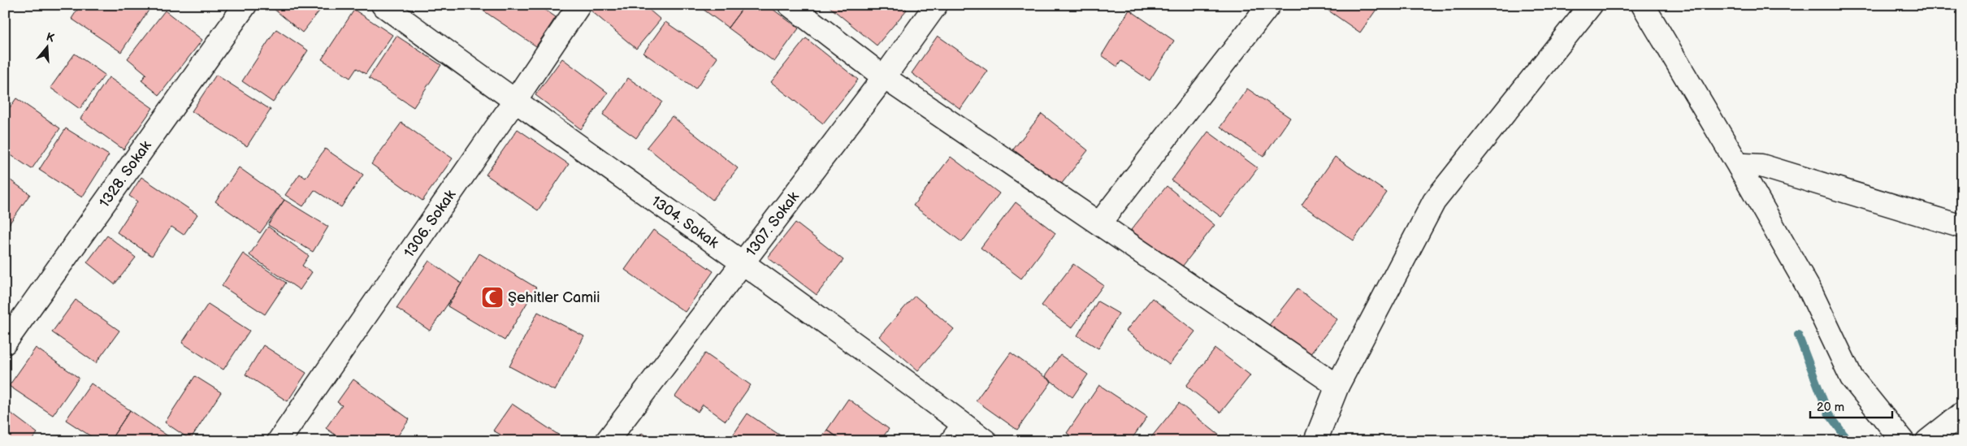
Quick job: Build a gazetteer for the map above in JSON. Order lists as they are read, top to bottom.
{
  "streets": {
    "street": [
      "1328. Sokak",
      "1304. Sokak",
      "1306. Sokak",
      "1307. Sokak"
    ]
  },
  "crossings": [
    ["1304. Sokak", "1306. Sokak"],
    ["1304. Sokak", "1307. Sokak"]
  ],
  "places": {
    "mosque": ["Şehitler Camii"]
  },
  "scale_bar": "20 m",
  "north": "top"
}
